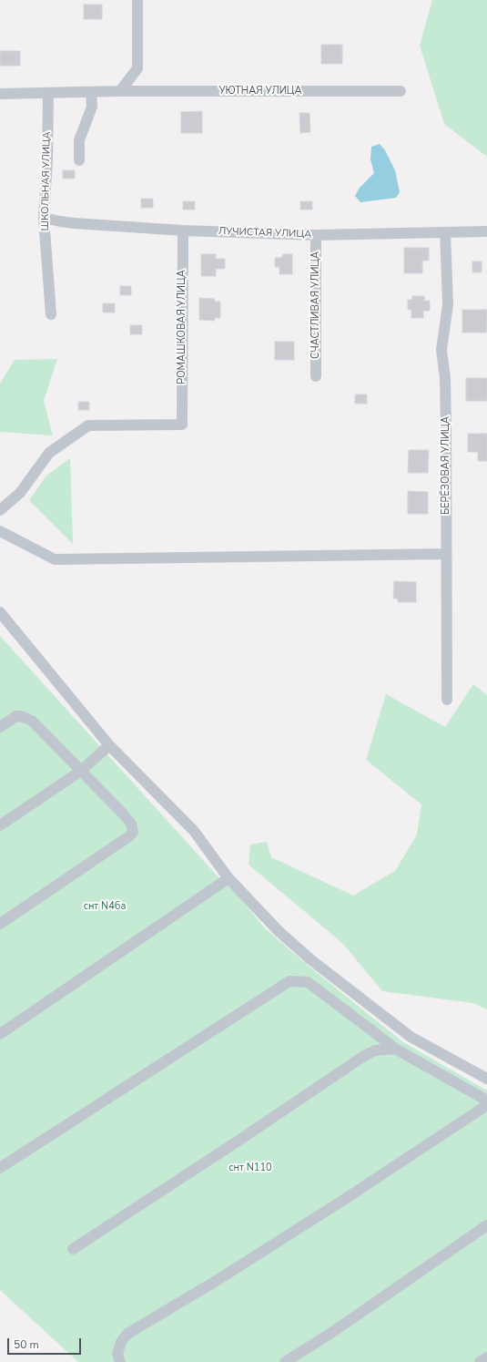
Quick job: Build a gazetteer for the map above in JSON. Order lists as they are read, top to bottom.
{
  "streets": {
    "street": [
      "УЮТНАЯ УЛИЦА",
      "ШКОЛЬНАЯ УЛИЦА",
      "ЛУЧИСТАЯ УЛИЦА",
      "СЧАСТЛИВАЯ УЛИЦА",
      "РОМАШКОВАЯ УЛИЦА",
      "БЕРЁЗОВАЯ УЛИЦА"
    ]
  },
  "crossings": [
    ["ШКОЛЬНАЯ УЛИЦА", "ЛУЧИСТАЯ УЛИЦА"],
    ["ЛУЧИСТАЯ УЛИЦА", "СЧАСТЛИВАЯ УЛИЦА"],
    ["ЛУЧИСТАЯ УЛИЦА", "РОМАШКОВАЯ УЛИЦА"],
    ["ЛУЧИСТАЯ УЛИЦА", "БЕРЁЗОВАЯ УЛИЦА"]
  ],
  "parks": ["снт N46а", "снт N110"],
  "scale_bar": "50 m"
}
